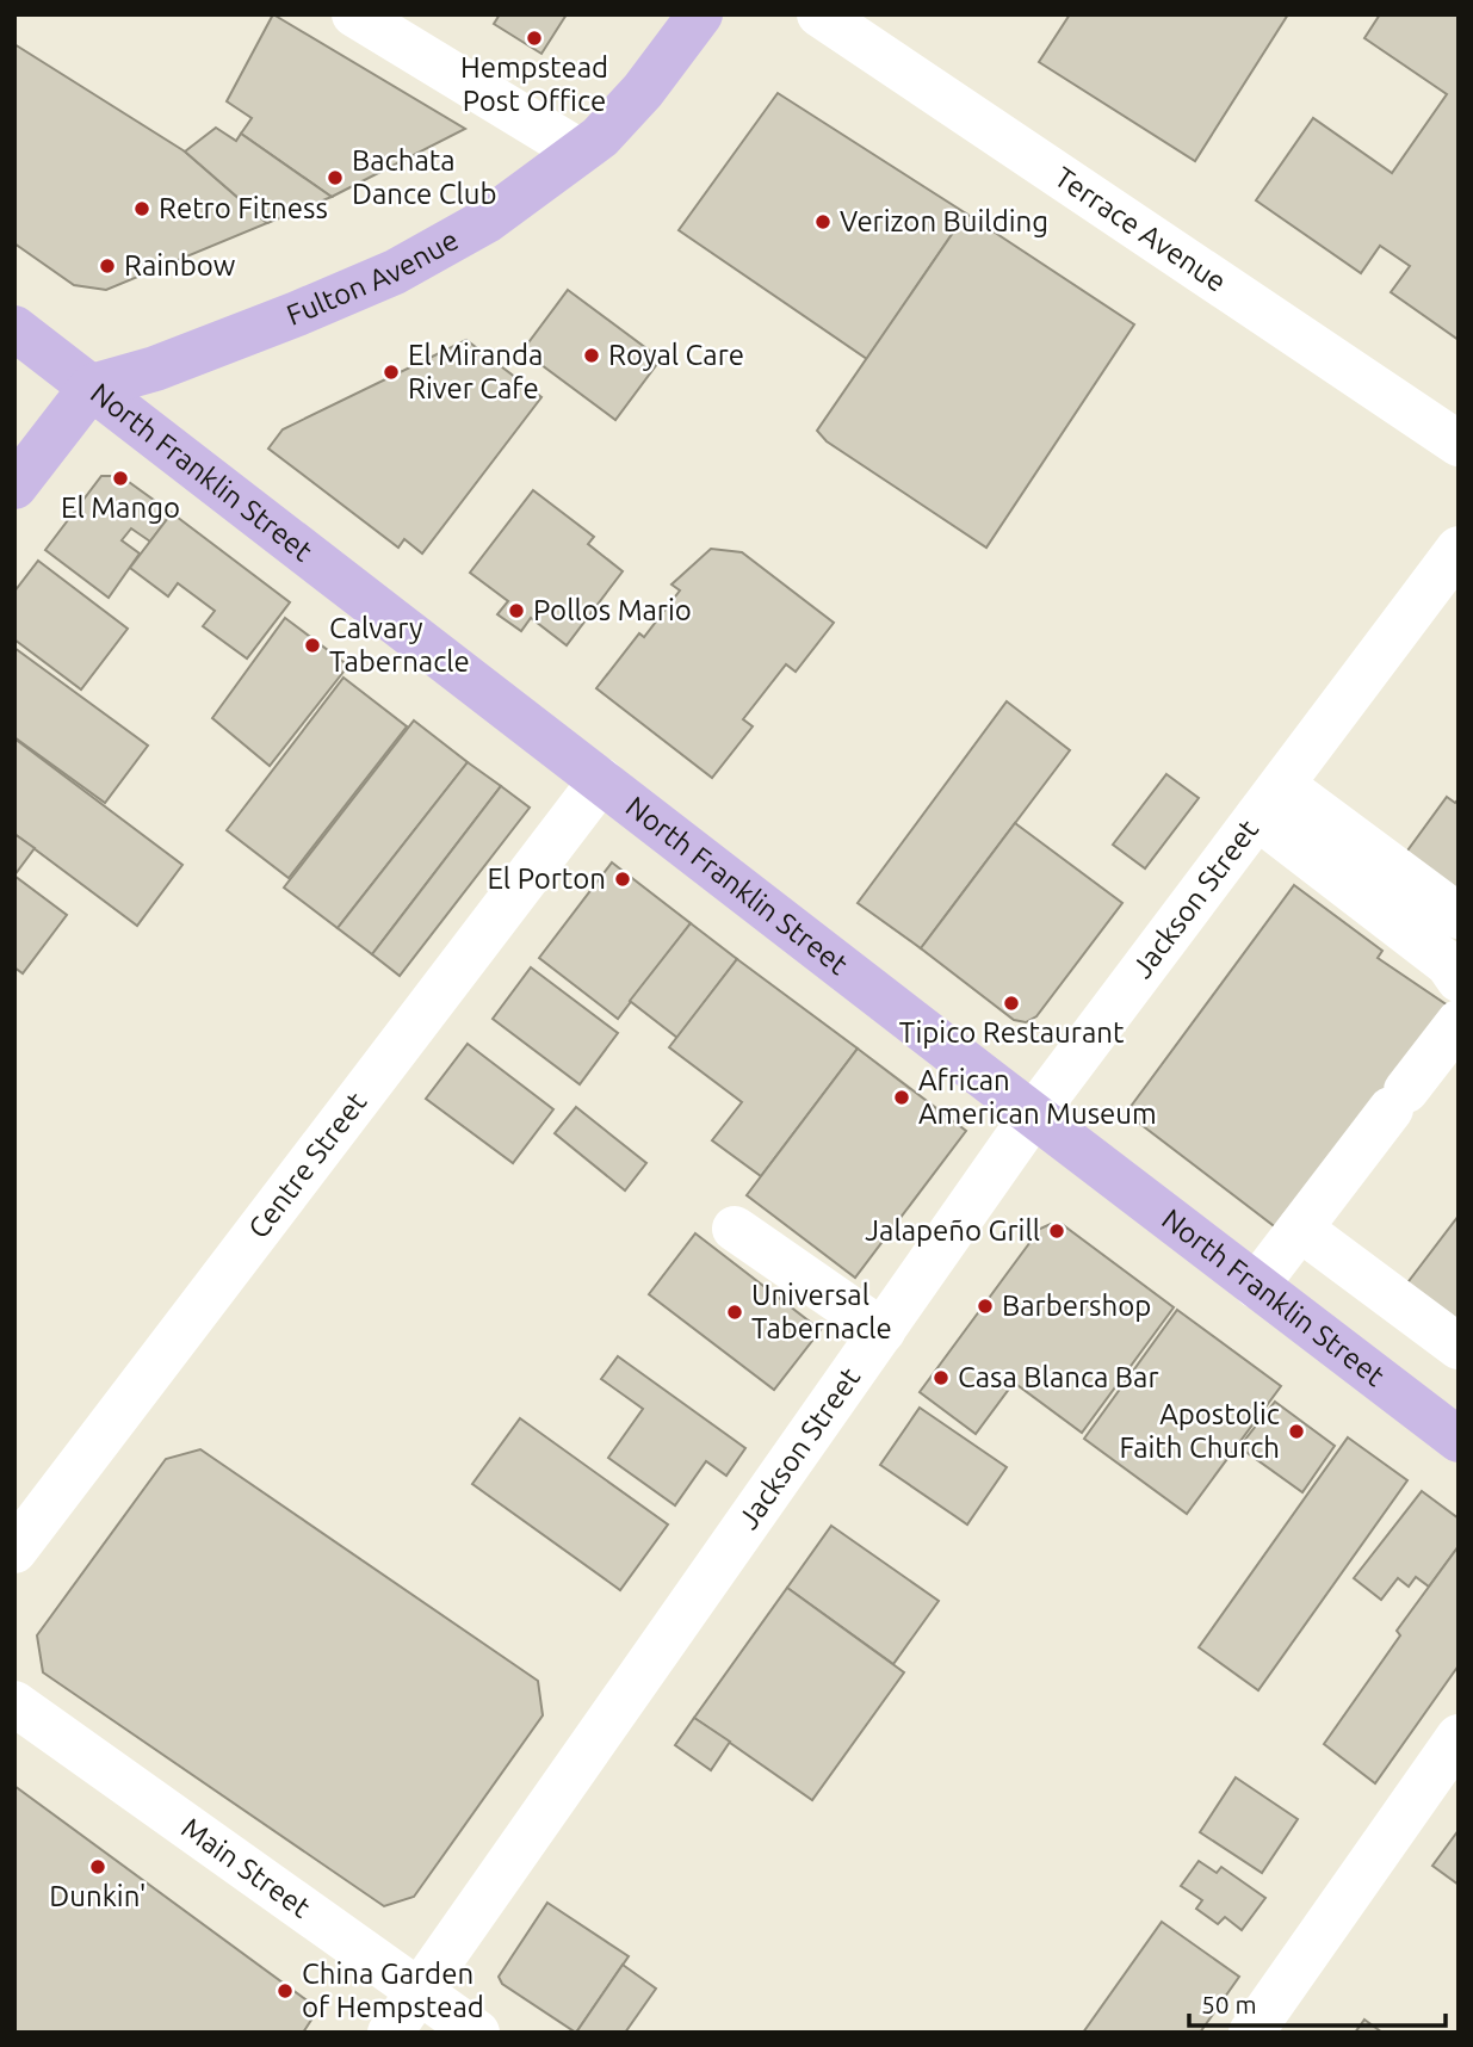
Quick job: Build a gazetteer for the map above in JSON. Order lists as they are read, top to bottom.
{
  "streets": {
    "main road": ["Fulton Avenue", "North Franklin Street"],
    "street": [
      "Terrace Avenue",
      "Jackson Street",
      "Centre Street",
      "Main Street"
    ]
  },
  "crossings": [
    ["Fulton Avenue", "North Franklin Street"],
    ["North Franklin Street", "Jackson Street"],
    ["North Franklin Street", "Centre Street"],
    ["Jackson Street", "Main Street"]
  ],
  "places": [
    "Hempstead Post Office",
    "Bachata Dance Club",
    "Retro Fitness",
    "Verizon Building",
    "Rainbow",
    "Royal Care",
    "El Miranda River Cafe",
    "El Mango",
    "Pollos Mario",
    "Calvary Tabernacle",
    "El Porton",
    "Tipico Restaurant",
    "African American Museum",
    "Jalapeño Grill",
    "Barbershop",
    "Universal Tabernacle",
    "Casa Blanca Bar",
    "Apostolic Faith Church",
    "Dunkin'",
    "China Garden of Hempstead"
  ],
  "scale_bar": "50 m"
}
